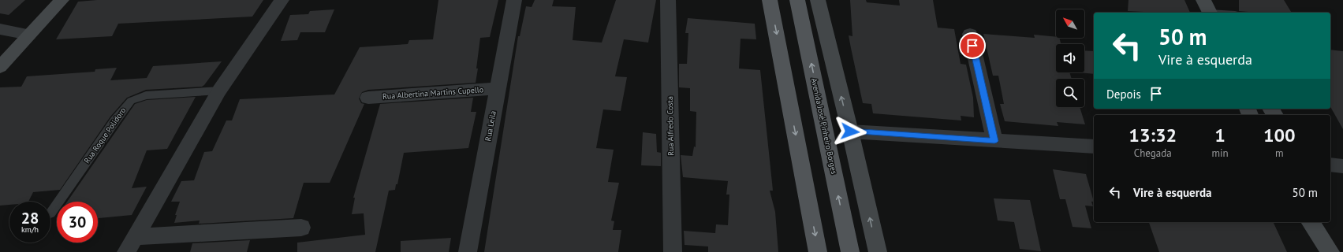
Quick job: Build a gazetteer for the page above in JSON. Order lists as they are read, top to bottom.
{
  "streets": {
    "main road": ["Avenida José Pinheiro Borges"],
    "street": ["Rua Albertina Martins Cupello", "Rua Leila", "Rua Alfredo Costa"],
    "lane": ["Rua Roque Polidoro"]
  },
  "crossings": [
    ["Rua Albertina Martins Cupello", "Rua Leila"]
  ],
  "north": "top left",
  "page": {
    "turn": ["50 m", "Vire à esquerda"],
    "then": "Depois",
    "eta": [
      "13:32",
      "Chegada",
      "1",
      "min",
      "100",
      "m"
    ],
    "list": [
      {
        "name": "Vire à esquerda",
        "value": "50 m"
      }
    ],
    "speed": "28 km/h",
    "limit": "30"
  }
}
